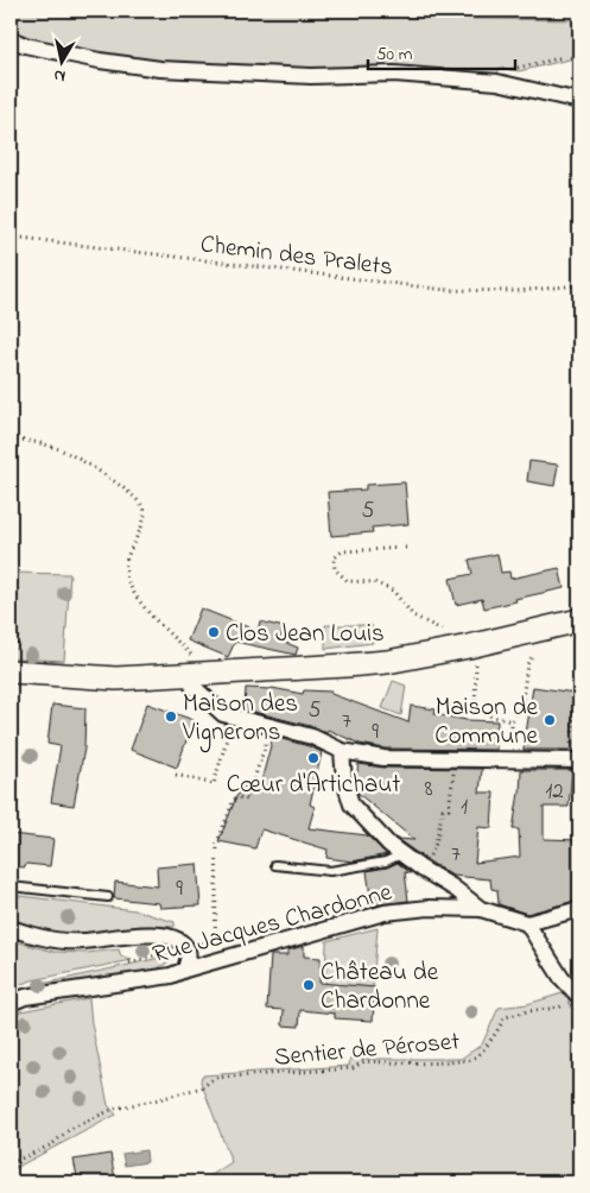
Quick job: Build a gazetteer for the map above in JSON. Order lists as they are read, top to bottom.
{
  "streets": {
    "street": ["Rue Jacques Chardonne"],
    "path": ["Chemin des Pralets", "Sentier de Péroset"]
  },
  "places": [
    "Clos Jean Louis",
    "Maison des Vignerons",
    "Maison de Commune",
    "Cœur d'Artichaut",
    "Château de Chardonne"
  ],
  "house_numbers": [
    "5",
    "5",
    "7",
    "9",
    "8",
    "12",
    "1",
    "7",
    "9"
  ],
  "scale_bar": "50 m",
  "north": "bottom"
}
